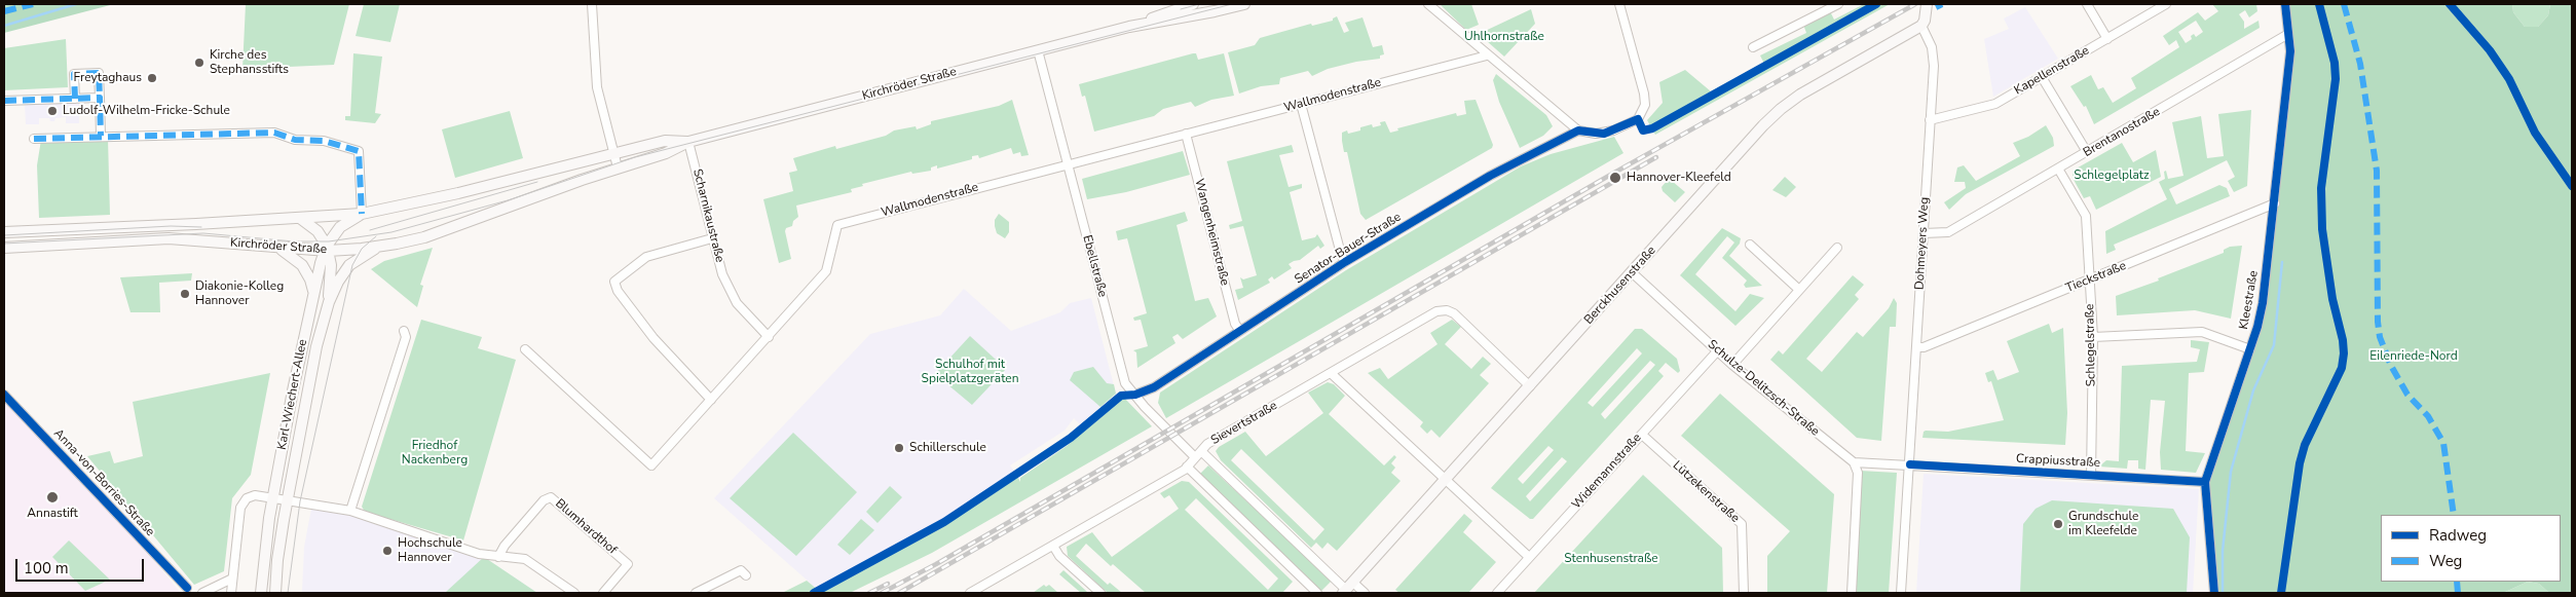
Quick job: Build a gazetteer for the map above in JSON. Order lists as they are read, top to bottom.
{
  "streets": {
    "main road": ["Kirchröder Straße", "Berckhusenstraße", "Karl-Wiechert-Allee"],
    "street": [
      "Kapellenstraße",
      "Wallmodenstraße",
      "Brentanostraße",
      "Scharnikaustraße",
      "Wangenheimstraße",
      "Dohmeyers Weg",
      "Senator-Bauer-Straße",
      "Ebellstraße",
      "Tieckstraße",
      "Kleestraße",
      "Schlegelstraße",
      "Schulze-Delitzsch-Straße",
      "Sievertstraße",
      "Crappiusstraße",
      "Widemannstraße",
      "Anna-von-Borries-Straße",
      "Lützekenstraße",
      "Blumhardthof"
    ]
  },
  "crossings": [
    ["Kapellenstraße", "Dohmeyers Weg"],
    ["Kirchröder Straße", "Scharnikaustraße"],
    ["Kirchröder Straße", "Ebellstraße"],
    ["Kirchröder Straße", "Karl-Wiechert-Allee"],
    ["Wallmodenstraße", "Scharnikaustraße"],
    ["Wallmodenstraße", "Wangenheimstraße"],
    ["Wallmodenstraße", "Ebellstraße"],
    ["Brentanostraße", "Dohmeyers Weg"],
    ["Brentanostraße", "Kleestraße"],
    ["Brentanostraße", "Schlegelstraße"],
    ["Wangenheimstraße", "Senator-Bauer-Straße"],
    ["Dohmeyers Weg", "Tieckstraße"],
    ["Dohmeyers Weg", "Berckhusenstraße"],
    ["Dohmeyers Weg", "Crappiusstraße"],
    ["Senator-Bauer-Straße", "Ebellstraße"],
    ["Ebellstraße", "Berckhusenstraße"],
    ["Ebellstraße", "Sievertstraße"],
    ["Tieckstraße", "Kleestraße"],
    ["Tieckstraße", "Schlegelstraße"],
    ["Berckhusenstraße", "Schulze-Delitzsch-Straße"],
    ["Berckhusenstraße", "Sievertstraße"],
    ["Kleestraße", "Crappiusstraße"],
    ["Schlegelstraße", "Crappiusstraße"],
    ["Schulze-Delitzsch-Straße", "Widemannstraße"],
    ["Widemannstraße", "Lützekenstraße"]
  ],
  "parks": [
    "Uhlhornstraße",
    "Schlegelplatz",
    "Eilenriede-Nord",
    "Schulhof mit Spielplatzgeräten",
    "Friedhof Nackenberg",
    "Stenhusenstraße"
  ],
  "places": [
    "Kirche des Stephansstifts",
    "Freytaghaus",
    "Ludolf-Wilhelm-Fricke-Schule",
    "Hannover-Kleefeld",
    "Diakonie-Kolleg Hannover",
    "Schillerschule",
    "Annastift",
    "Grundschule im Kleefelde",
    "Hochschule Hannover"
  ],
  "legend": ["Radweg", "Weg"],
  "scale_bar": "100 m"
}
